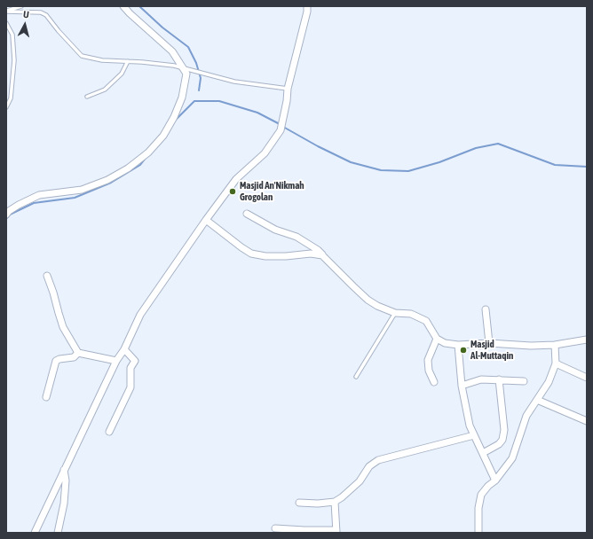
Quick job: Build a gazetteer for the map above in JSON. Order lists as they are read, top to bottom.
{
  "places": ["Masjid An'Nikmah Grogolan", "Masjid Al-Muttaqin"],
  "north": "top"
}
